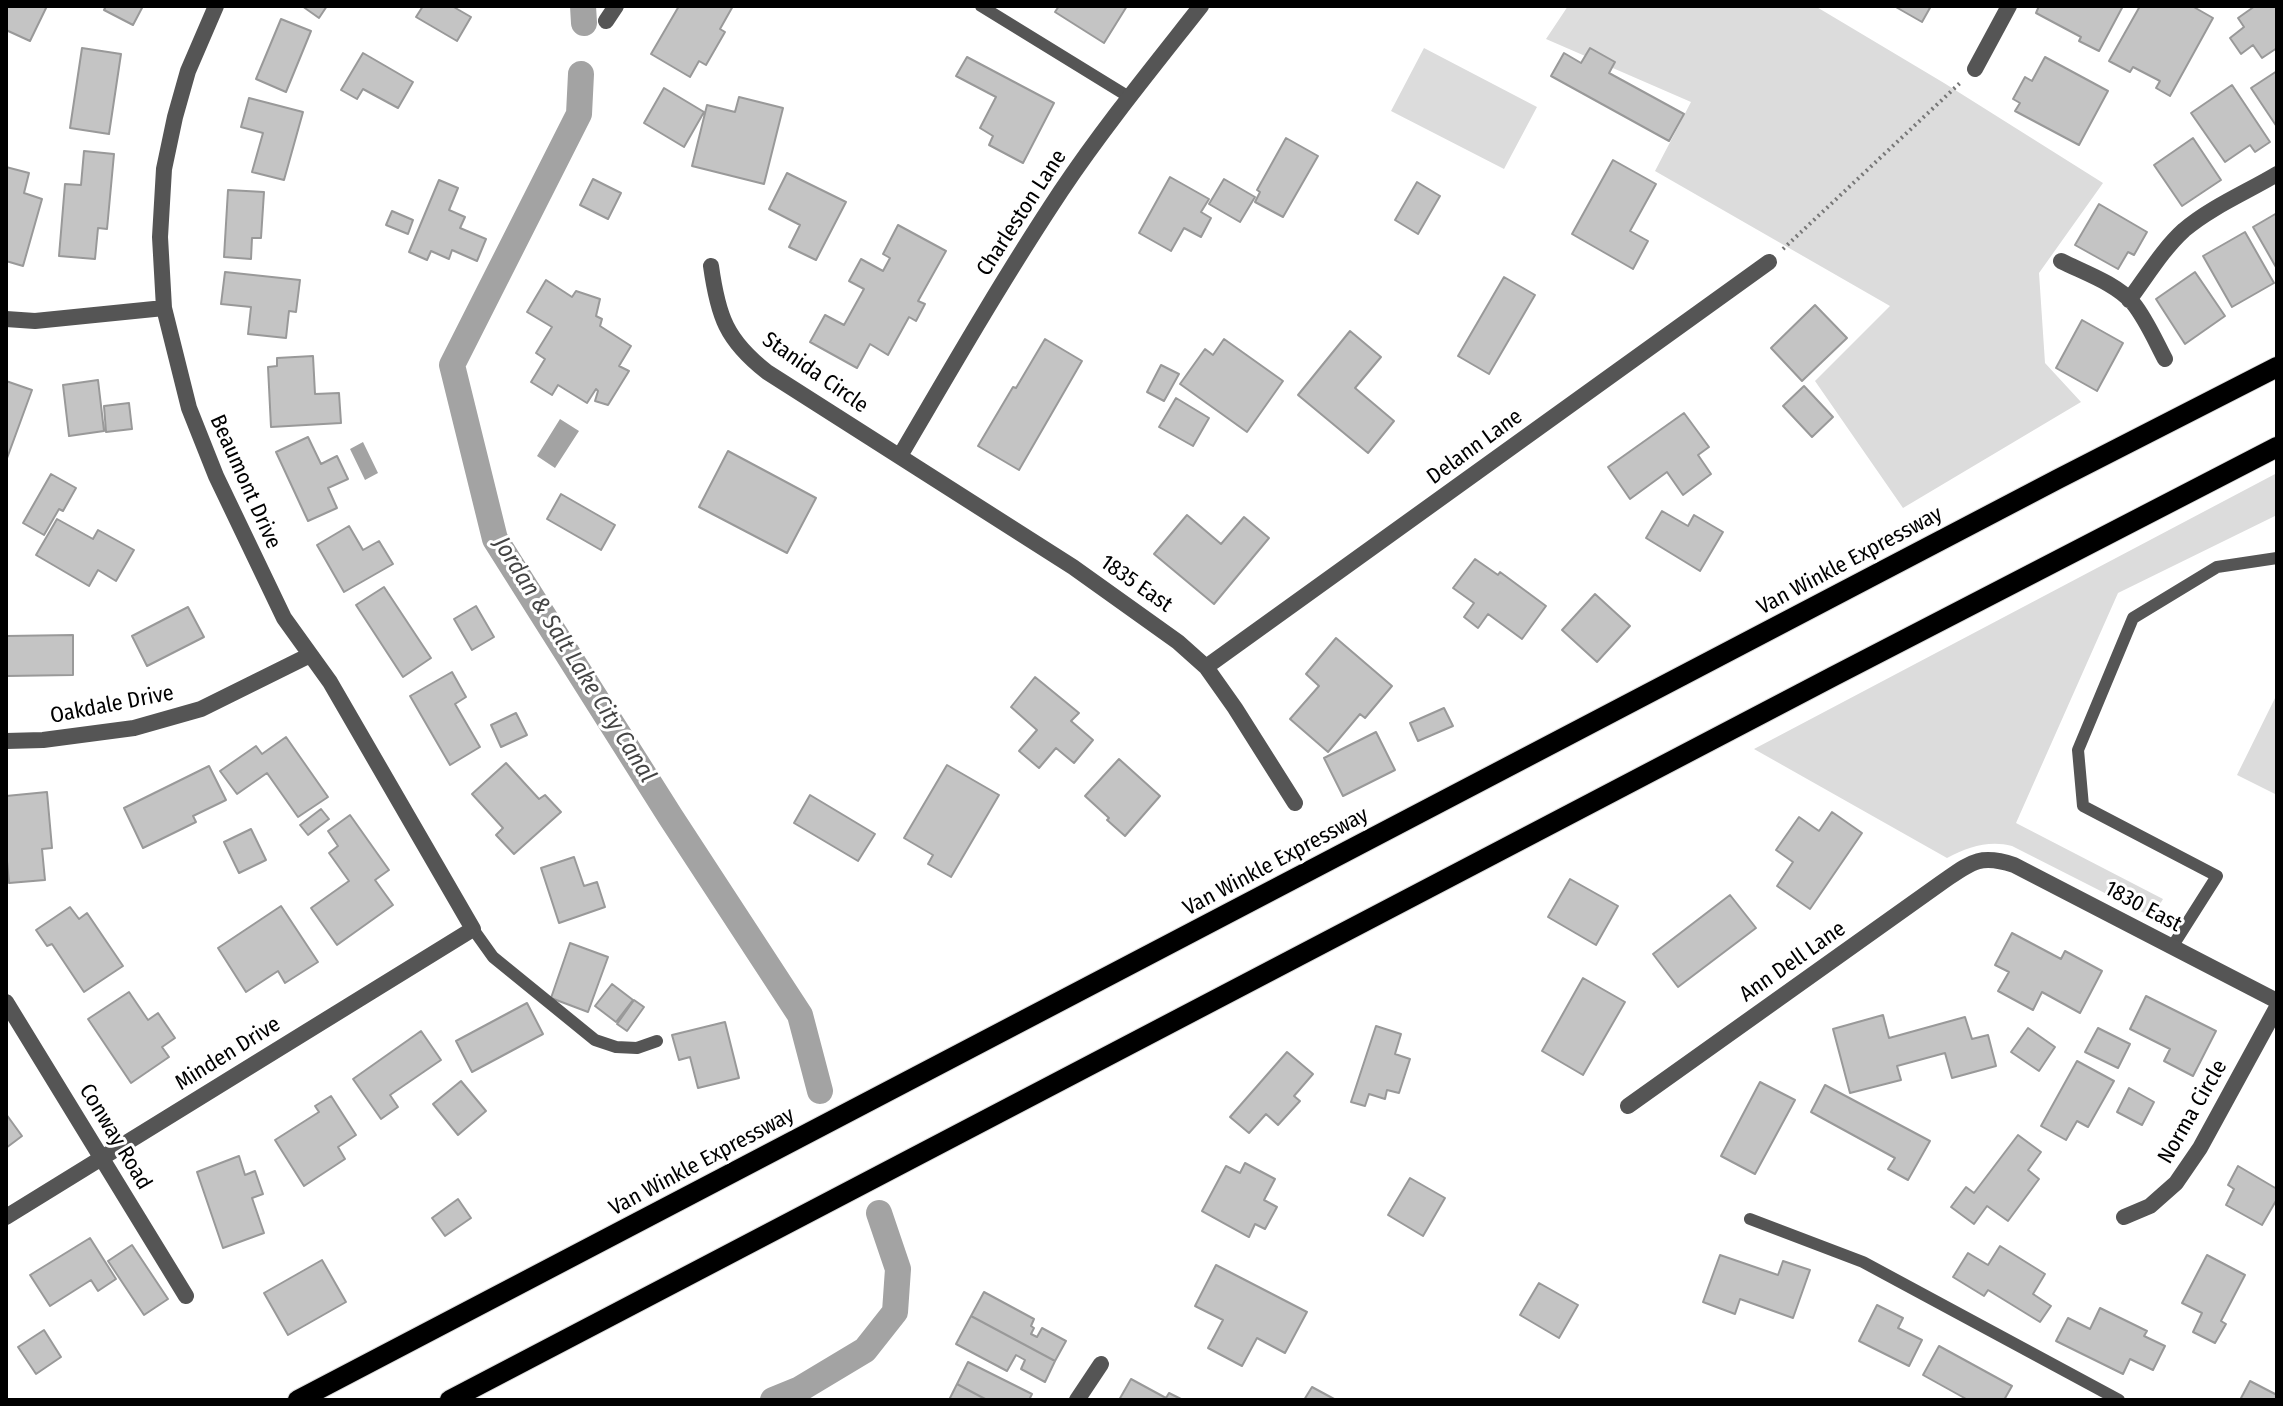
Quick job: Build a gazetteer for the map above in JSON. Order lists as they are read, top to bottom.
{
  "streets": {
    "main road": ["Van Winkle Expressway"],
    "street": [
      "Charleston Lane",
      "Stanida Circle",
      "Delann Lane",
      "Beaumont Drive",
      "1835 East",
      "Oakdale Drive",
      "1830 East",
      "Ann Dell Lane",
      "Minden Drive",
      "Norma Circle",
      "Conway Road"
    ]
  },
  "crossings": [
    ["Charleston Lane", "Stanida Circle"],
    ["Charleston Lane", "1835 East"],
    ["Stanida Circle", "1835 East"],
    ["Delann Lane", "1835 East"],
    ["Beaumont Drive", "Oakdale Drive"],
    ["Beaumont Drive", "Minden Drive"],
    ["1830 East", "Ann Dell Lane"],
    ["1830 East", "Norma Circle"],
    ["Minden Drive", "Conway Road"]
  ],
  "water": ["Jordan & Salt Lake City Canal"]
}
